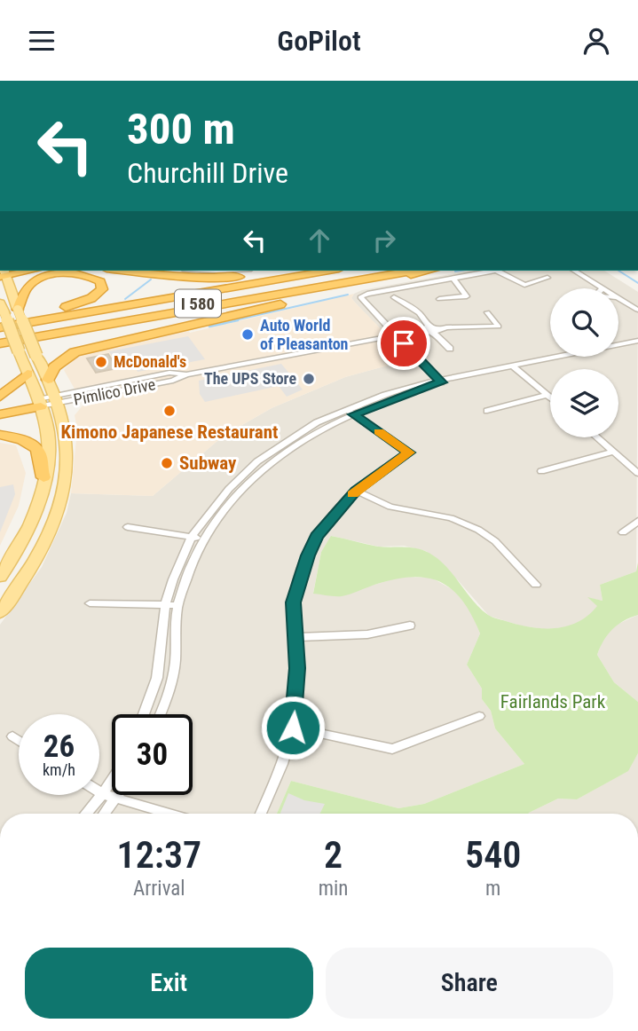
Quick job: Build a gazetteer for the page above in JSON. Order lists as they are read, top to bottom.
{
  "streets": {
    "highway": ["I 580"],
    "street": ["Pimlico Drive"]
  },
  "parks": ["Fairlands Park"],
  "places": [
    "Auto World of Pleasanton",
    "McDonald's",
    "The UPS Store",
    "Kimono Japanese Restaurant",
    "Subway"
  ],
  "page": {
    "header": "GoPilot",
    "turn": ["300 m", "Churchill Drive"],
    "speed": "26 km/h",
    "limit": "30",
    "eta": [
      "12:37",
      "Arrival",
      "2",
      "min",
      "540",
      "m"
    ],
    "buttons": ["Exit", "Share"]
  }
}
